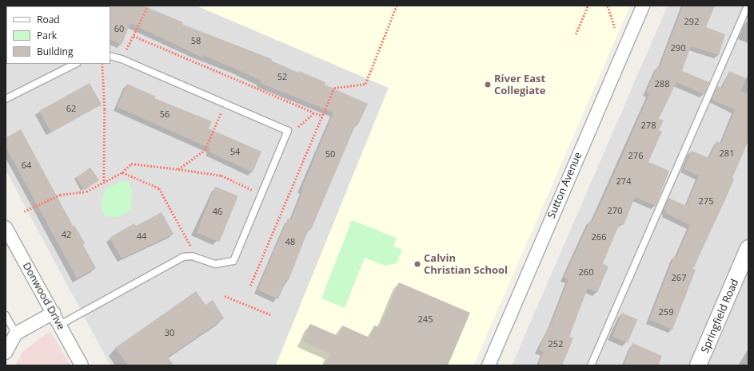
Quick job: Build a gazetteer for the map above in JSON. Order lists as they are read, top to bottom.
{
  "streets": {
    "street": ["Sutton Avenue", "Donwood Drive", "Springfield Road"]
  },
  "places": ["River East Collegiate", "Calvin Christian School"],
  "house_numbers": [
    "292",
    "60",
    "58",
    "290",
    "52",
    "288",
    "62",
    "56",
    "278",
    "54",
    "281",
    "50",
    "276",
    "64",
    "274",
    "275",
    "270",
    "46",
    "42",
    "44",
    "266",
    "48",
    "260",
    "267",
    "259",
    "245",
    "30",
    "252"
  ],
  "legend": ["Road", "Park", "Building"]
}
